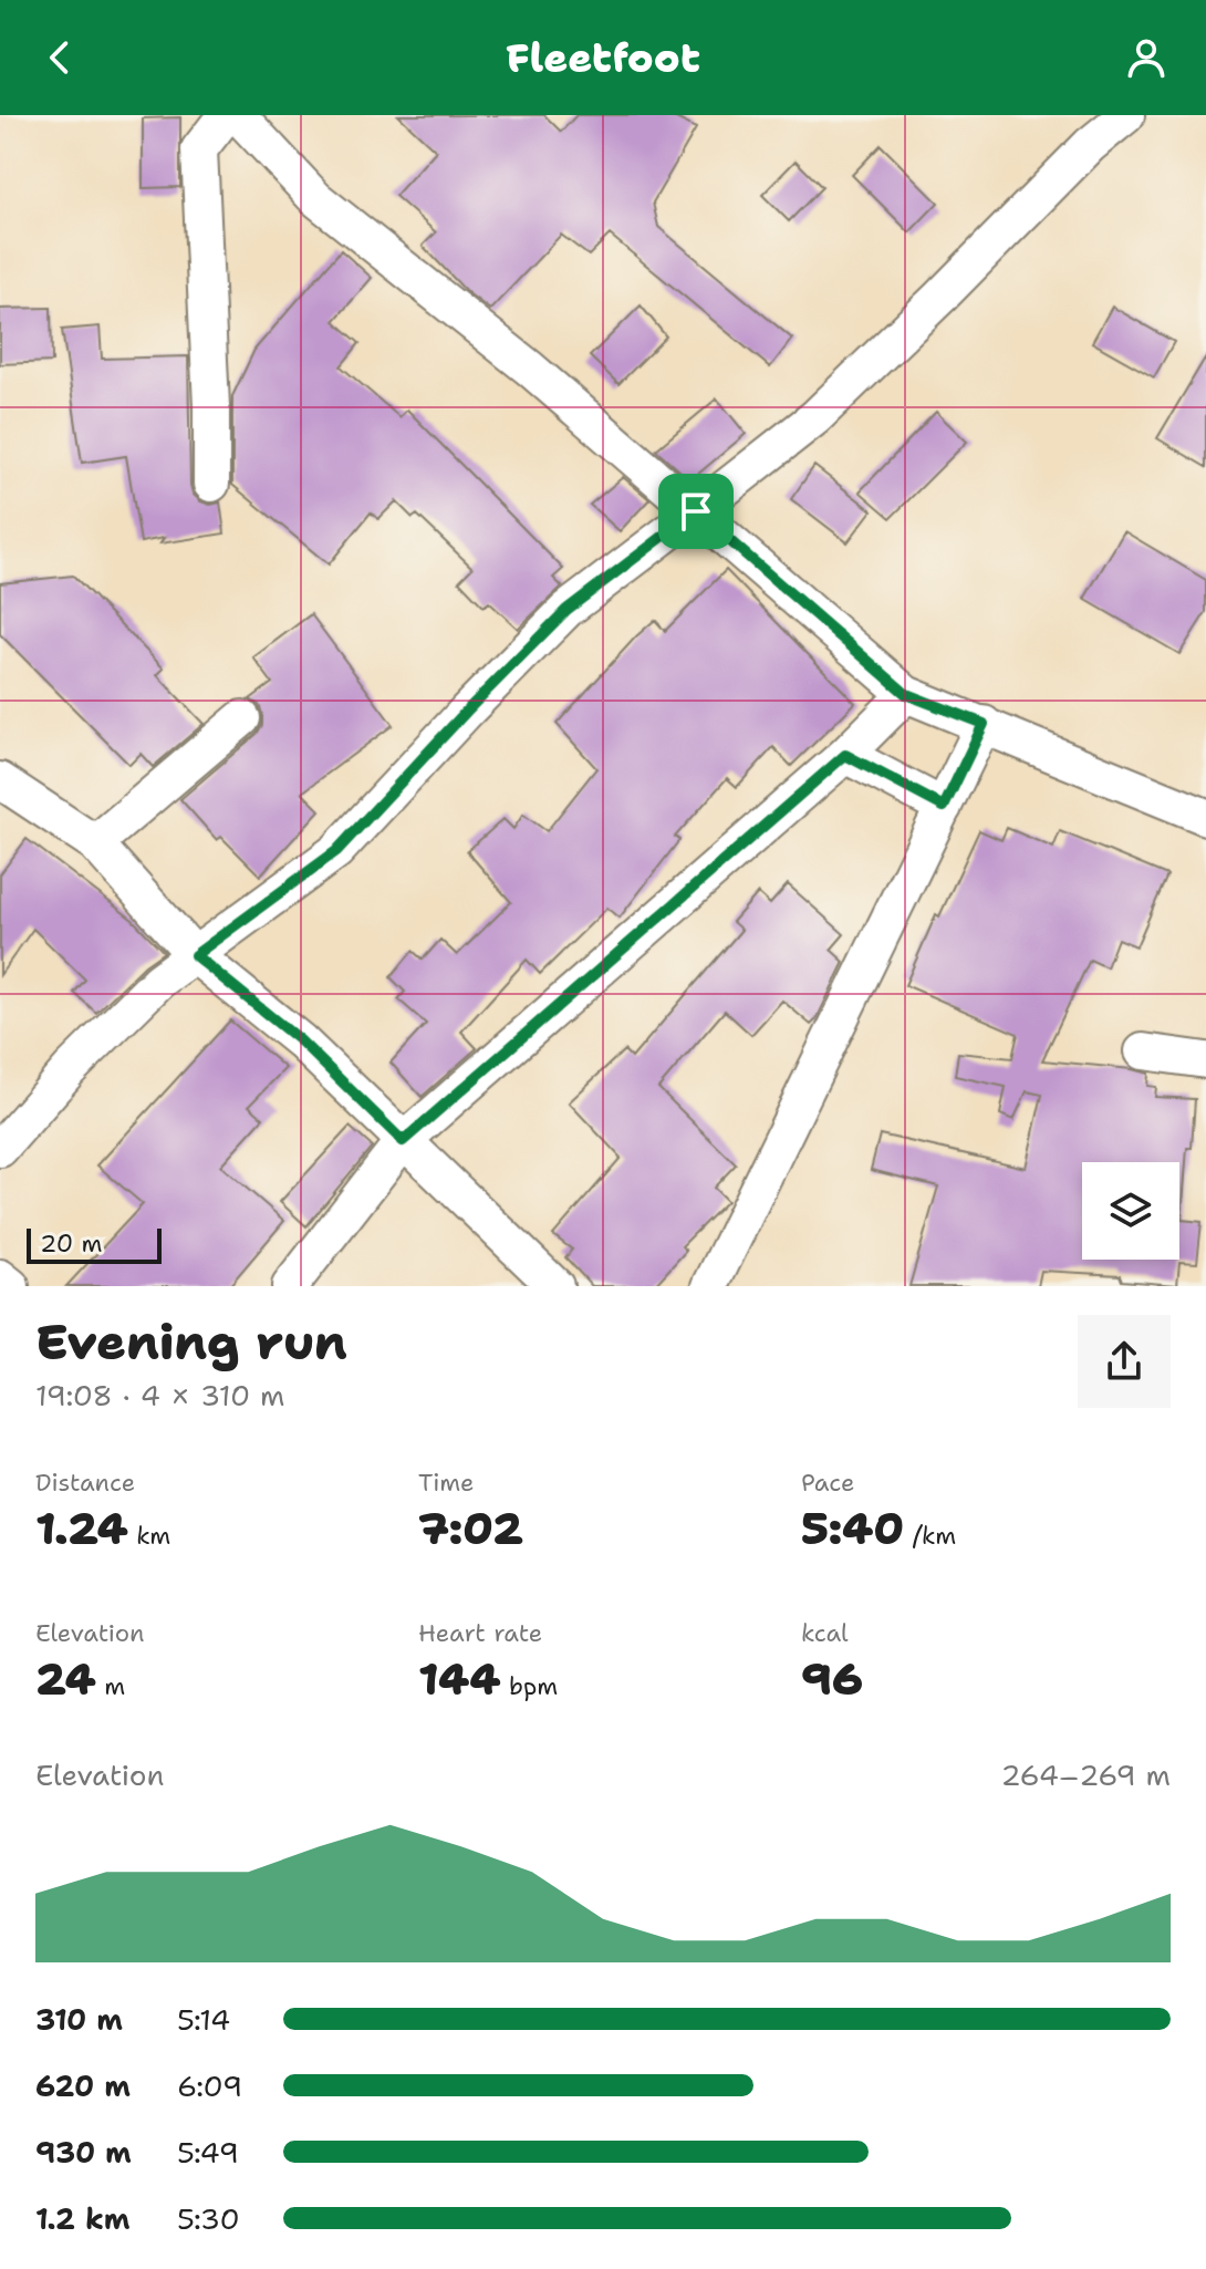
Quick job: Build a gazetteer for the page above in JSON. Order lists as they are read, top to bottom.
{
  "scale_bar": "20 m",
  "page": {
    "header": "Fleetfoot",
    "scale": "20 m",
    "heading": ["Evening run", "19:08 · 4 × 310 m"],
    "stats": [
      ["Distance", "1.24 km"],
      ["Time", "7:02"],
      ["Pace", "5:40 /km"],
      ["Elevation", "24 m"],
      ["Heart rate", "144 bpm"],
      ["kcal", "96"]
    ],
    "chart": ["Elevation", "264–269 m"],
    "list": [
      {
        "name": "310 m",
        "note": "5:14"
      },
      {
        "name": "620 m",
        "note": "6:09"
      },
      {
        "name": "930 m",
        "note": "5:49"
      },
      {
        "name": "1.2 km",
        "note": "5:30"
      }
    ]
  }
}
